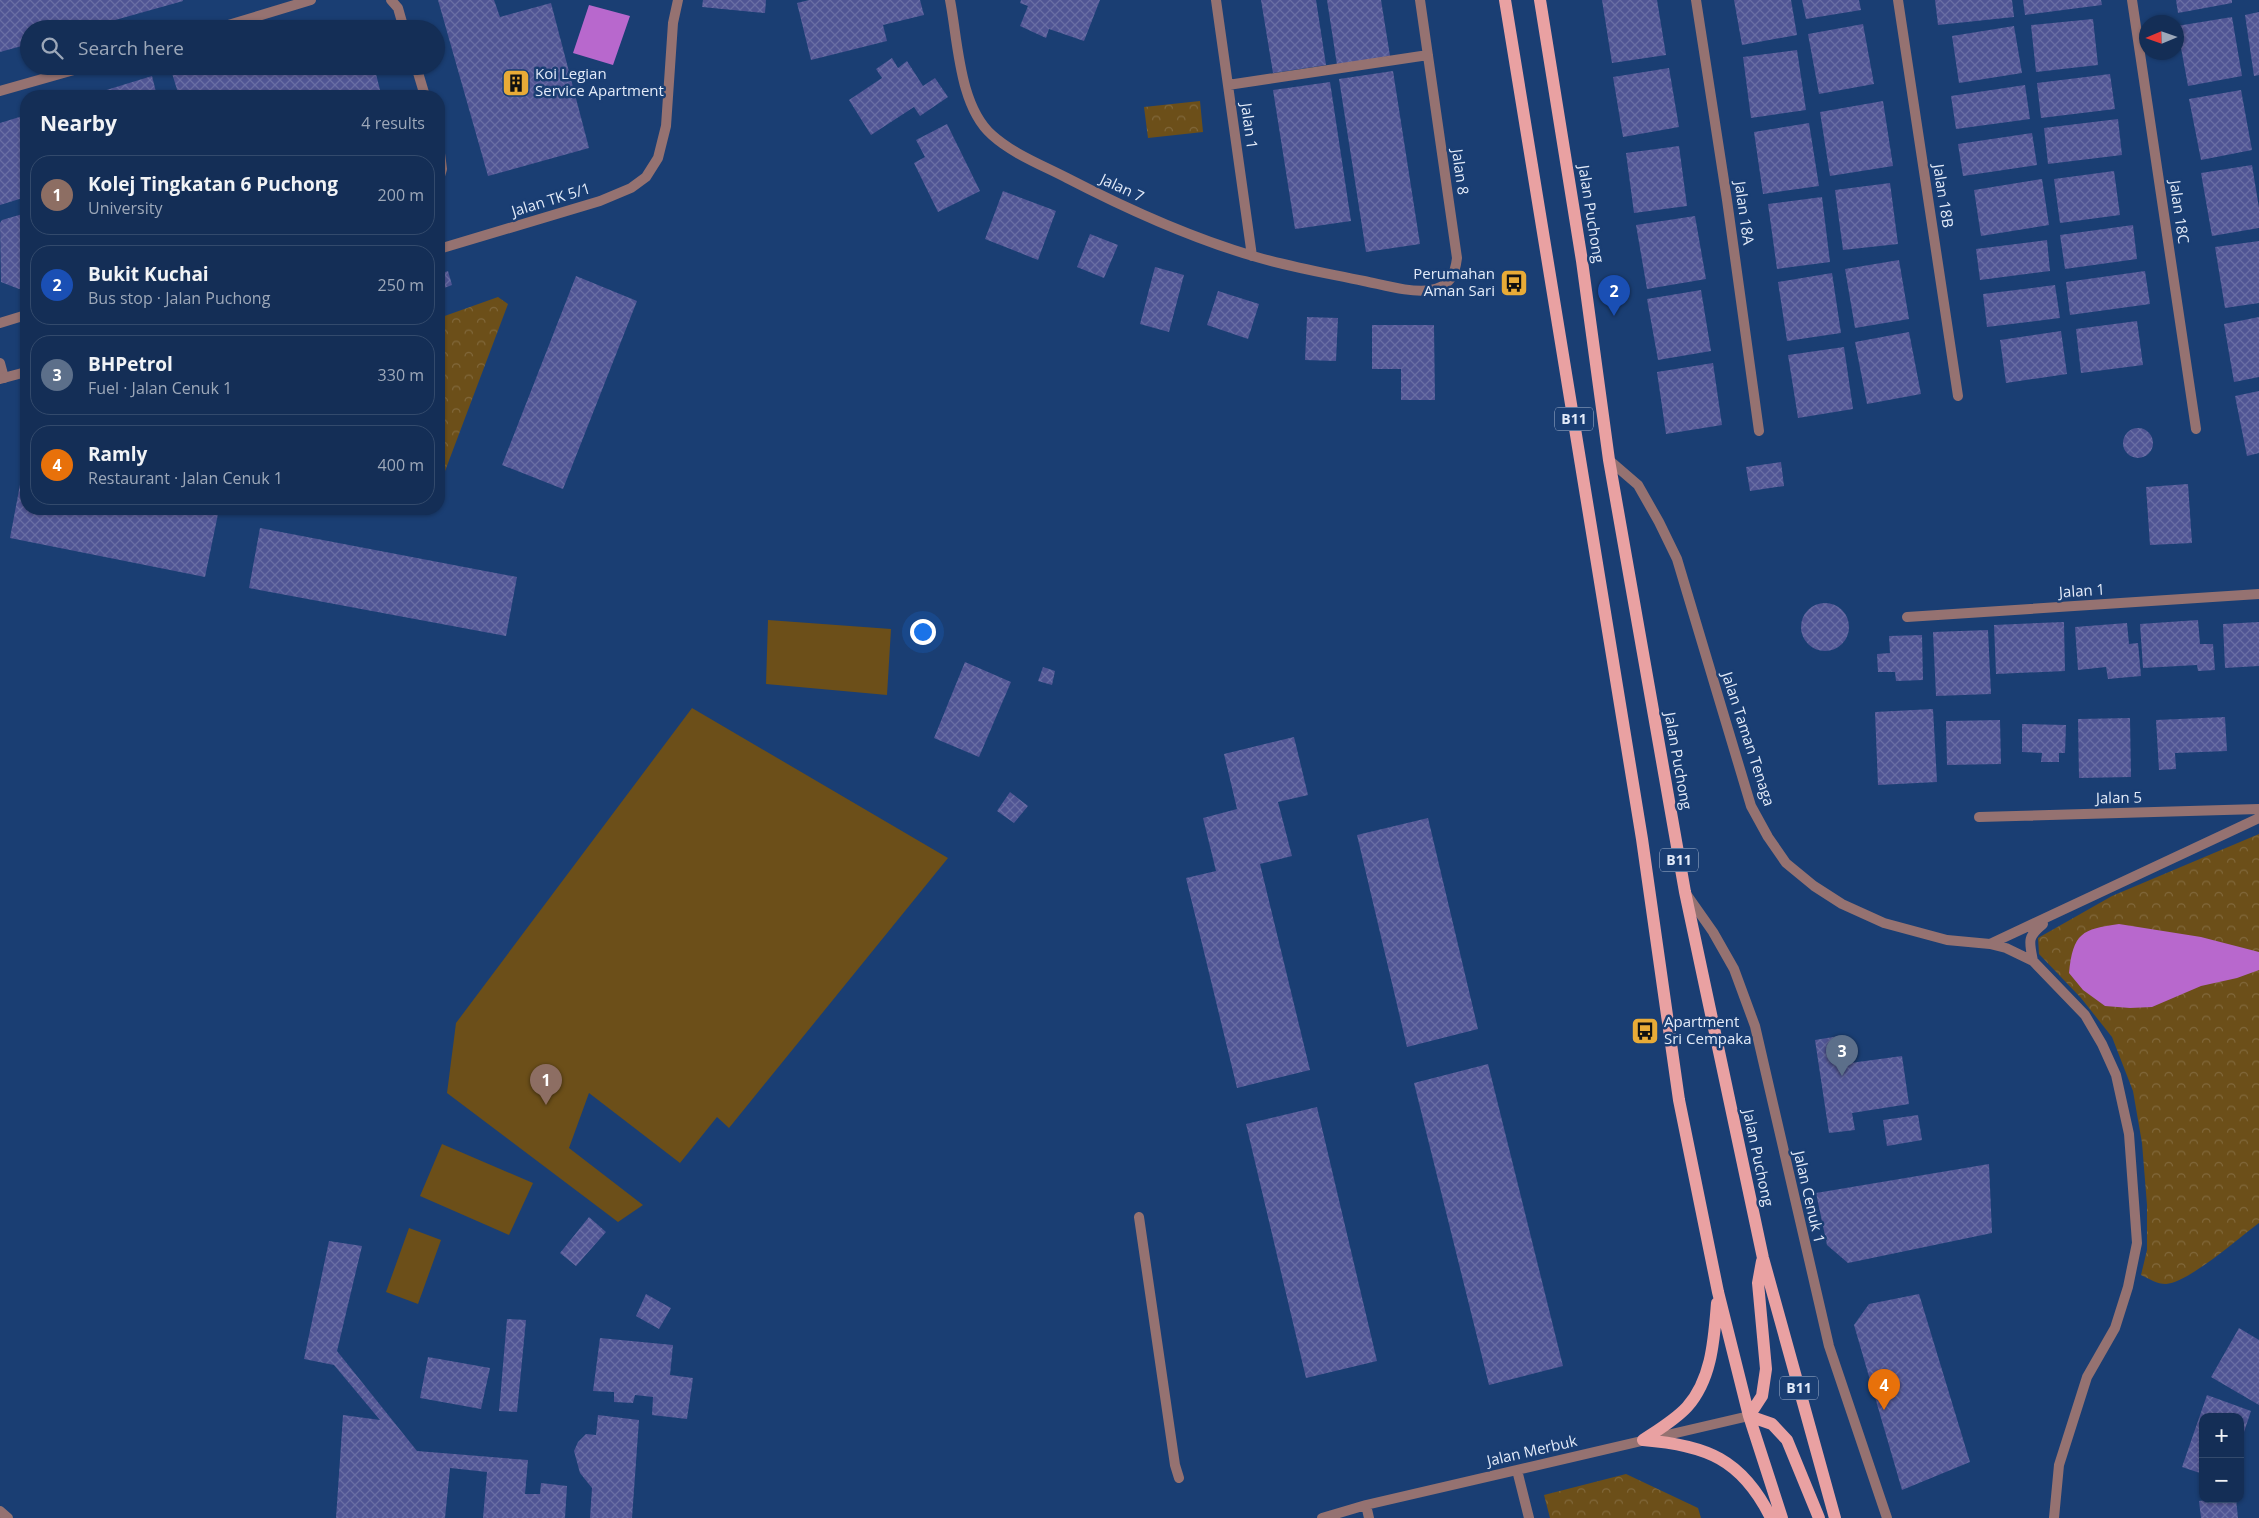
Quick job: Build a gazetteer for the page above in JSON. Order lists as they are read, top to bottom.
{
  "streets": {
    "main road": ["Jalan Puchong", "B11"],
    "street": [
      "Jalan 1",
      "Jalan 8",
      "Jalan 7",
      "Jalan 18B",
      "Jalan TK 5/1",
      "Jalan 18C",
      "Jalan 18A",
      "Jalan Taman Tenaga",
      "Jalan 5",
      "Jalan Cenuk 1",
      "Jalan Merbuk"
    ]
  },
  "crossings": [
    ["Jalan 1", "Jalan 7"],
    ["Jalan 8", "Jalan 7"],
    ["Jalan Puchong", "Jalan Taman Tenaga"],
    ["Jalan Puchong", "Jalan Cenuk 1"],
    ["B11", "Jalan Merbuk"]
  ],
  "places": {
    "building": ["Koi Legian Service Apartment"],
    "bus stop": ["Perumahan Aman Sari", "Apartment Sri Cempaka"]
  },
  "north": "left",
  "page": {
    "search": "Search here",
    "heading": ["Nearby", "4 results"],
    "list": [
      {
        "mark": "1",
        "name": "Kolej Tingkatan 6 Puchong",
        "note": "University",
        "value": "200 m"
      },
      {
        "mark": "2",
        "name": "Bukit Kuchai",
        "note": "Bus stop · Jalan Puchong",
        "value": "250 m"
      },
      {
        "mark": "3",
        "name": "BHPetrol",
        "note": "Fuel · Jalan Cenuk 1",
        "value": "330 m"
      },
      {
        "mark": "4",
        "name": "Ramly",
        "note": "Restaurant · Jalan Cenuk 1",
        "value": "400 m"
      }
    ],
    "pins": [
      "2",
      "3",
      "1",
      "4"
    ],
    "map_buttons": ["+", "−"]
  }
}
